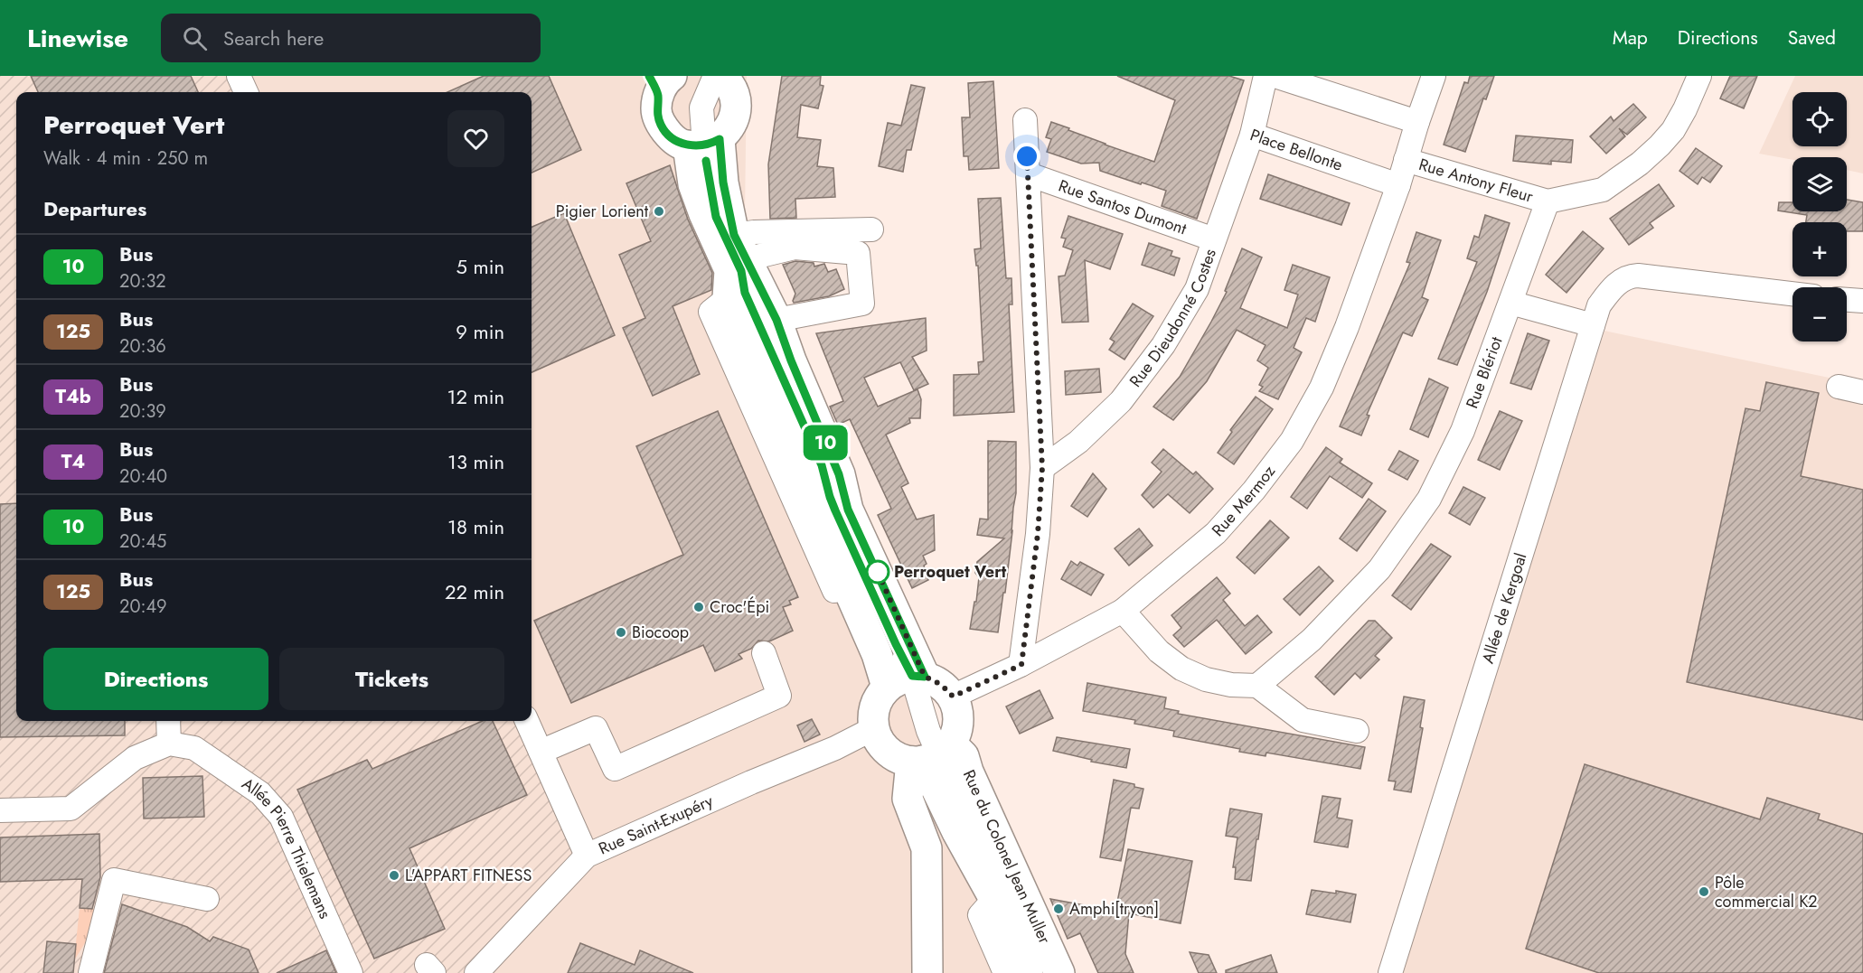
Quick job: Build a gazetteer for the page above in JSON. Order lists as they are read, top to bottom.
{
  "streets": {
    "main road": ["Rue du Colonel Jean Muller"],
    "street": [
      "Place Bellonte",
      "Rue Antony Fleur",
      "Rue Santos Dumont",
      "Rue Dieudonné Costes",
      "Rue Blériot",
      "Rue Mermoz",
      "Allée de Kergoal",
      "Rue Saint-Exupéry",
      "Allée Pierre Thielemans"
    ]
  },
  "crossings": [
    ["Place Bellonte", "Rue Antony Fleur"],
    ["Place Bellonte", "Rue Dieudonné Costes"],
    ["Place Bellonte", "Rue Mermoz"],
    ["Rue Antony Fleur", "Rue Blériot"],
    ["Rue Antony Fleur", "Rue Mermoz"],
    ["Rue Santos Dumont", "Rue Dieudonné Costes"]
  ],
  "places": [
    "Pigier Lorient",
    "Perroquet Vert",
    "Croc'Épi",
    "Biocoop",
    "L'APPART FITNESS",
    "Pôle commercial K2",
    "Amphi[tryon]"
  ],
  "lines": ["bus line 10"],
  "page": {
    "header": "Linewise",
    "search": "Search here",
    "nav": ["Map", "Directions", "Saved"],
    "on_map": "10",
    "map_buttons": ["+", "−"],
    "heading": [
      ["Perroquet Vert", "Walk · 4 min · 250 m"],
      "Departures"
    ],
    "list": [
      {
        "mark": "10",
        "name": "Bus",
        "note": "20:32",
        "value": "5 min"
      },
      {
        "mark": "125",
        "name": "Bus",
        "note": "20:36",
        "value": "9 min"
      },
      {
        "mark": "T4b",
        "name": "Bus",
        "note": "20:39",
        "value": "12 min"
      },
      {
        "mark": "T4",
        "name": "Bus",
        "note": "20:40",
        "value": "13 min"
      },
      {
        "mark": "10",
        "name": "Bus",
        "note": "20:45",
        "value": "18 min"
      },
      {
        "mark": "125",
        "name": "Bus",
        "note": "20:49",
        "value": "22 min"
      }
    ],
    "buttons": ["Directions", "Tickets"]
  }
}
